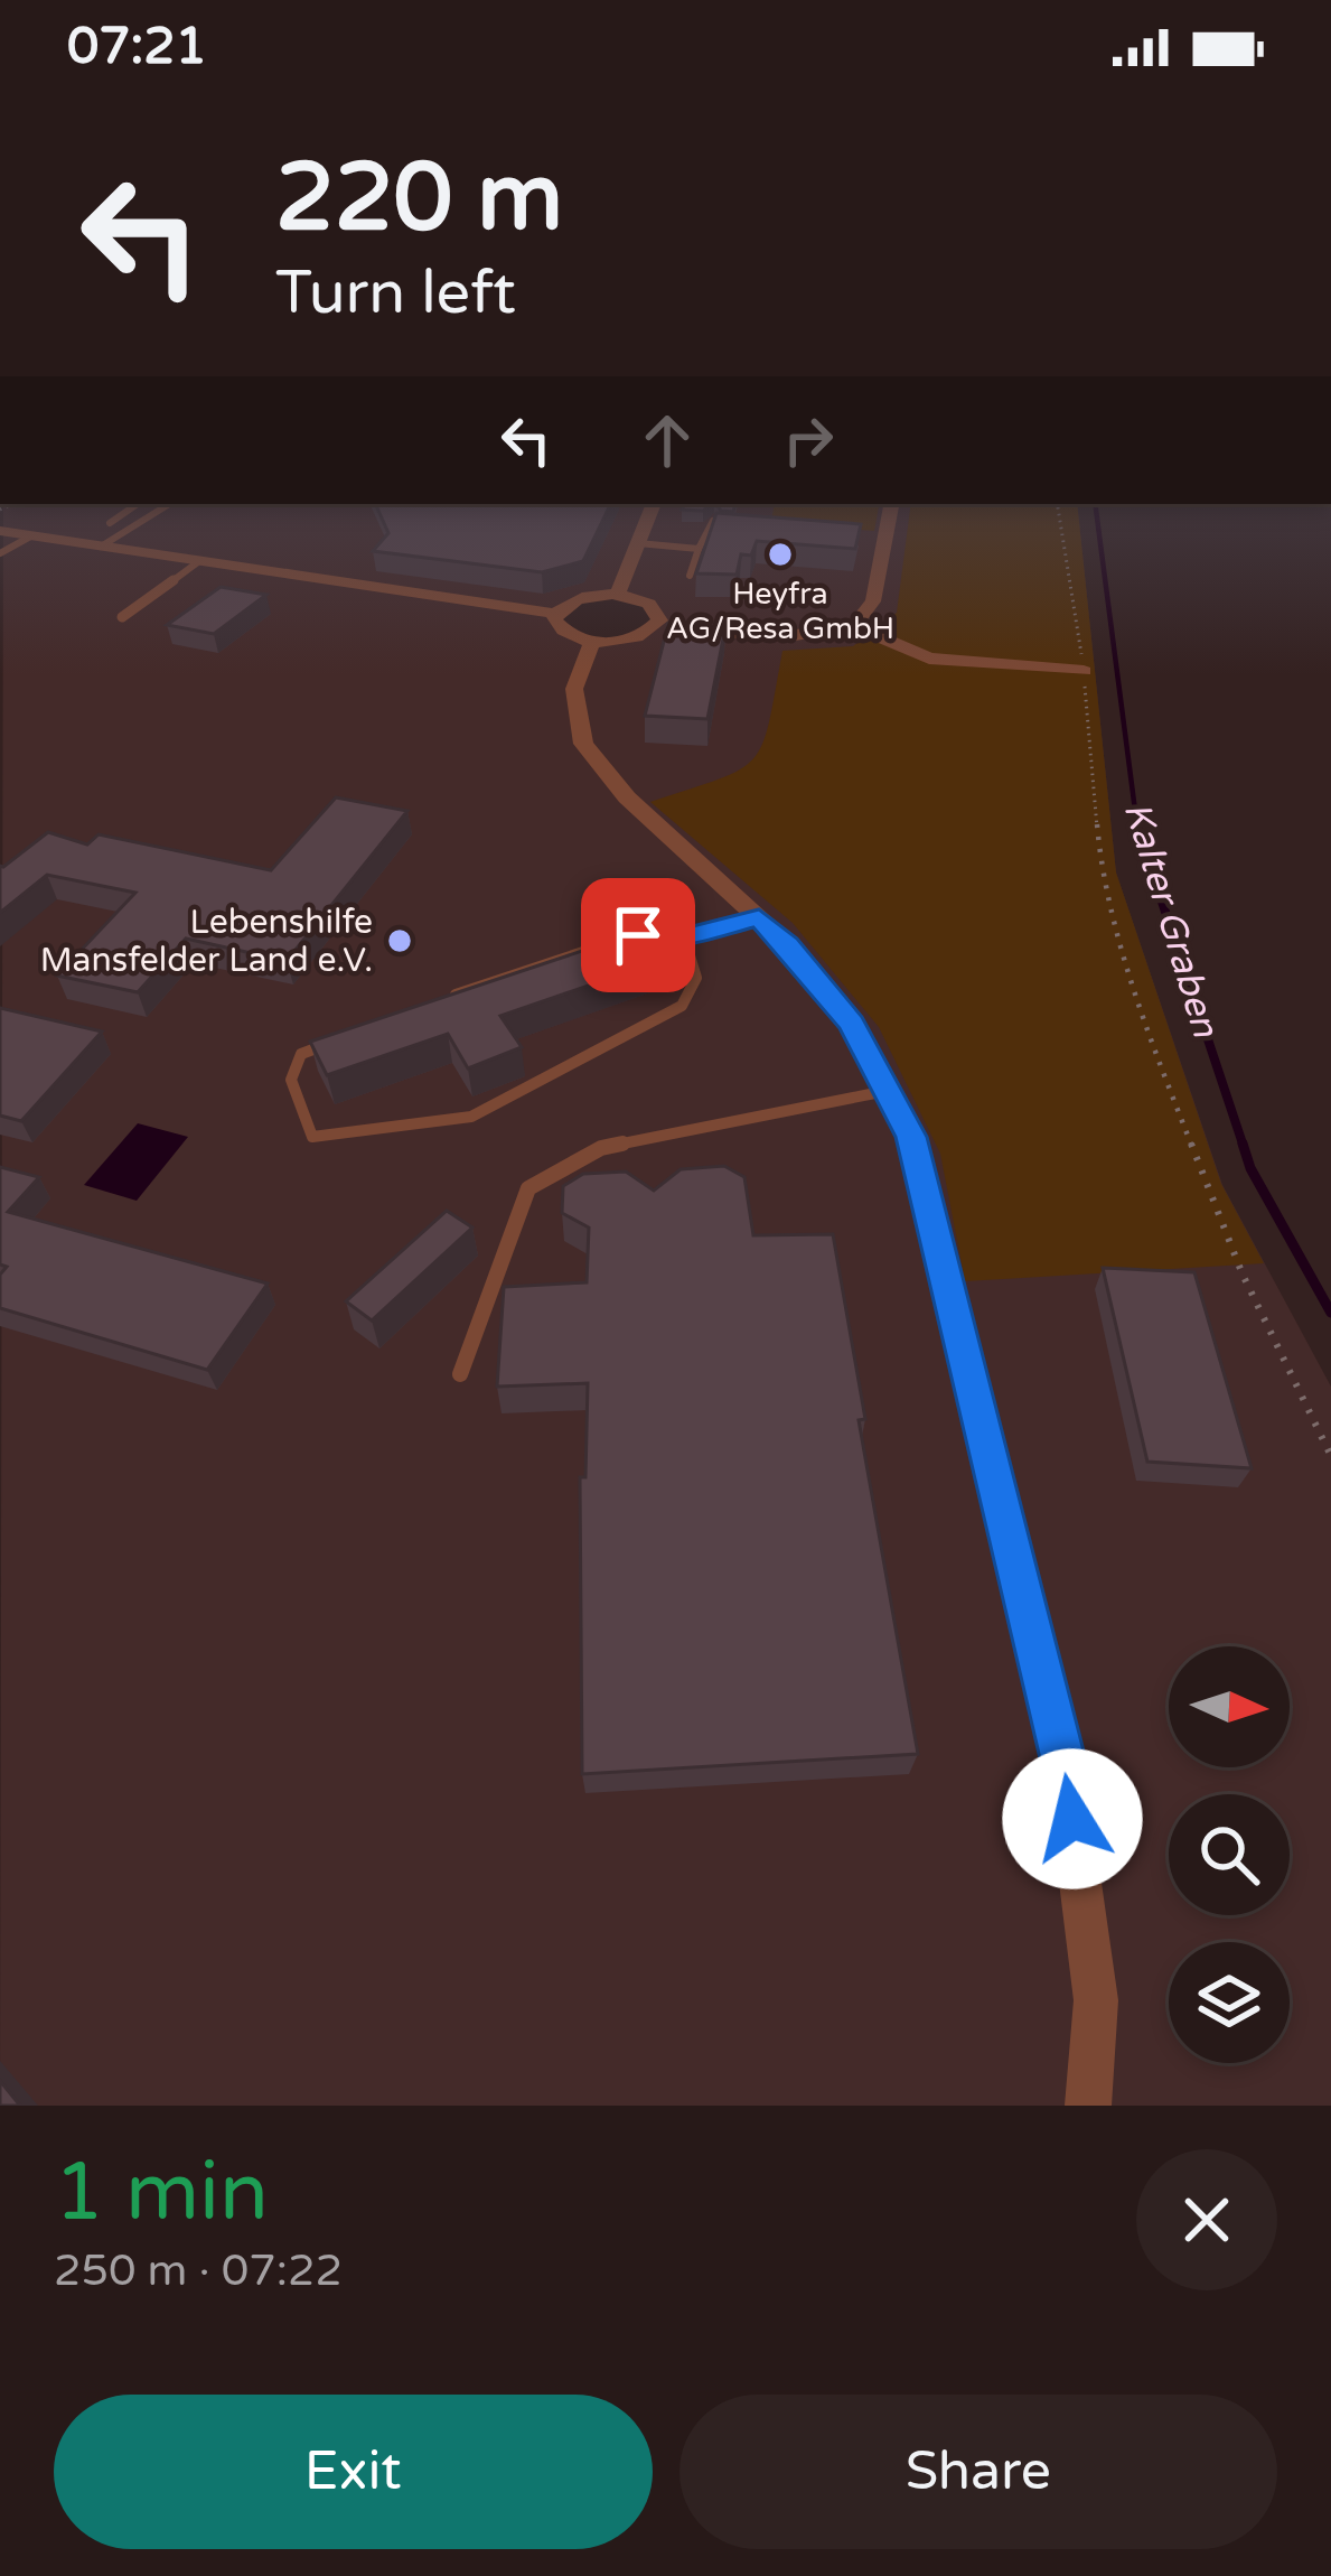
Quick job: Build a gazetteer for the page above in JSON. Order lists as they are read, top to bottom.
{
  "water": ["Kalter Graben"],
  "places": ["Heyfra AG/Resa GmbH", "Lebenshilfe Mansfelder Land e.V."],
  "north": "right",
  "page": {
    "status": "07:21",
    "turn": ["220 m", "Turn left"],
    "heading": ["1 min", "250 m · 07:22"],
    "buttons": ["Exit", "Share"]
  }
}
